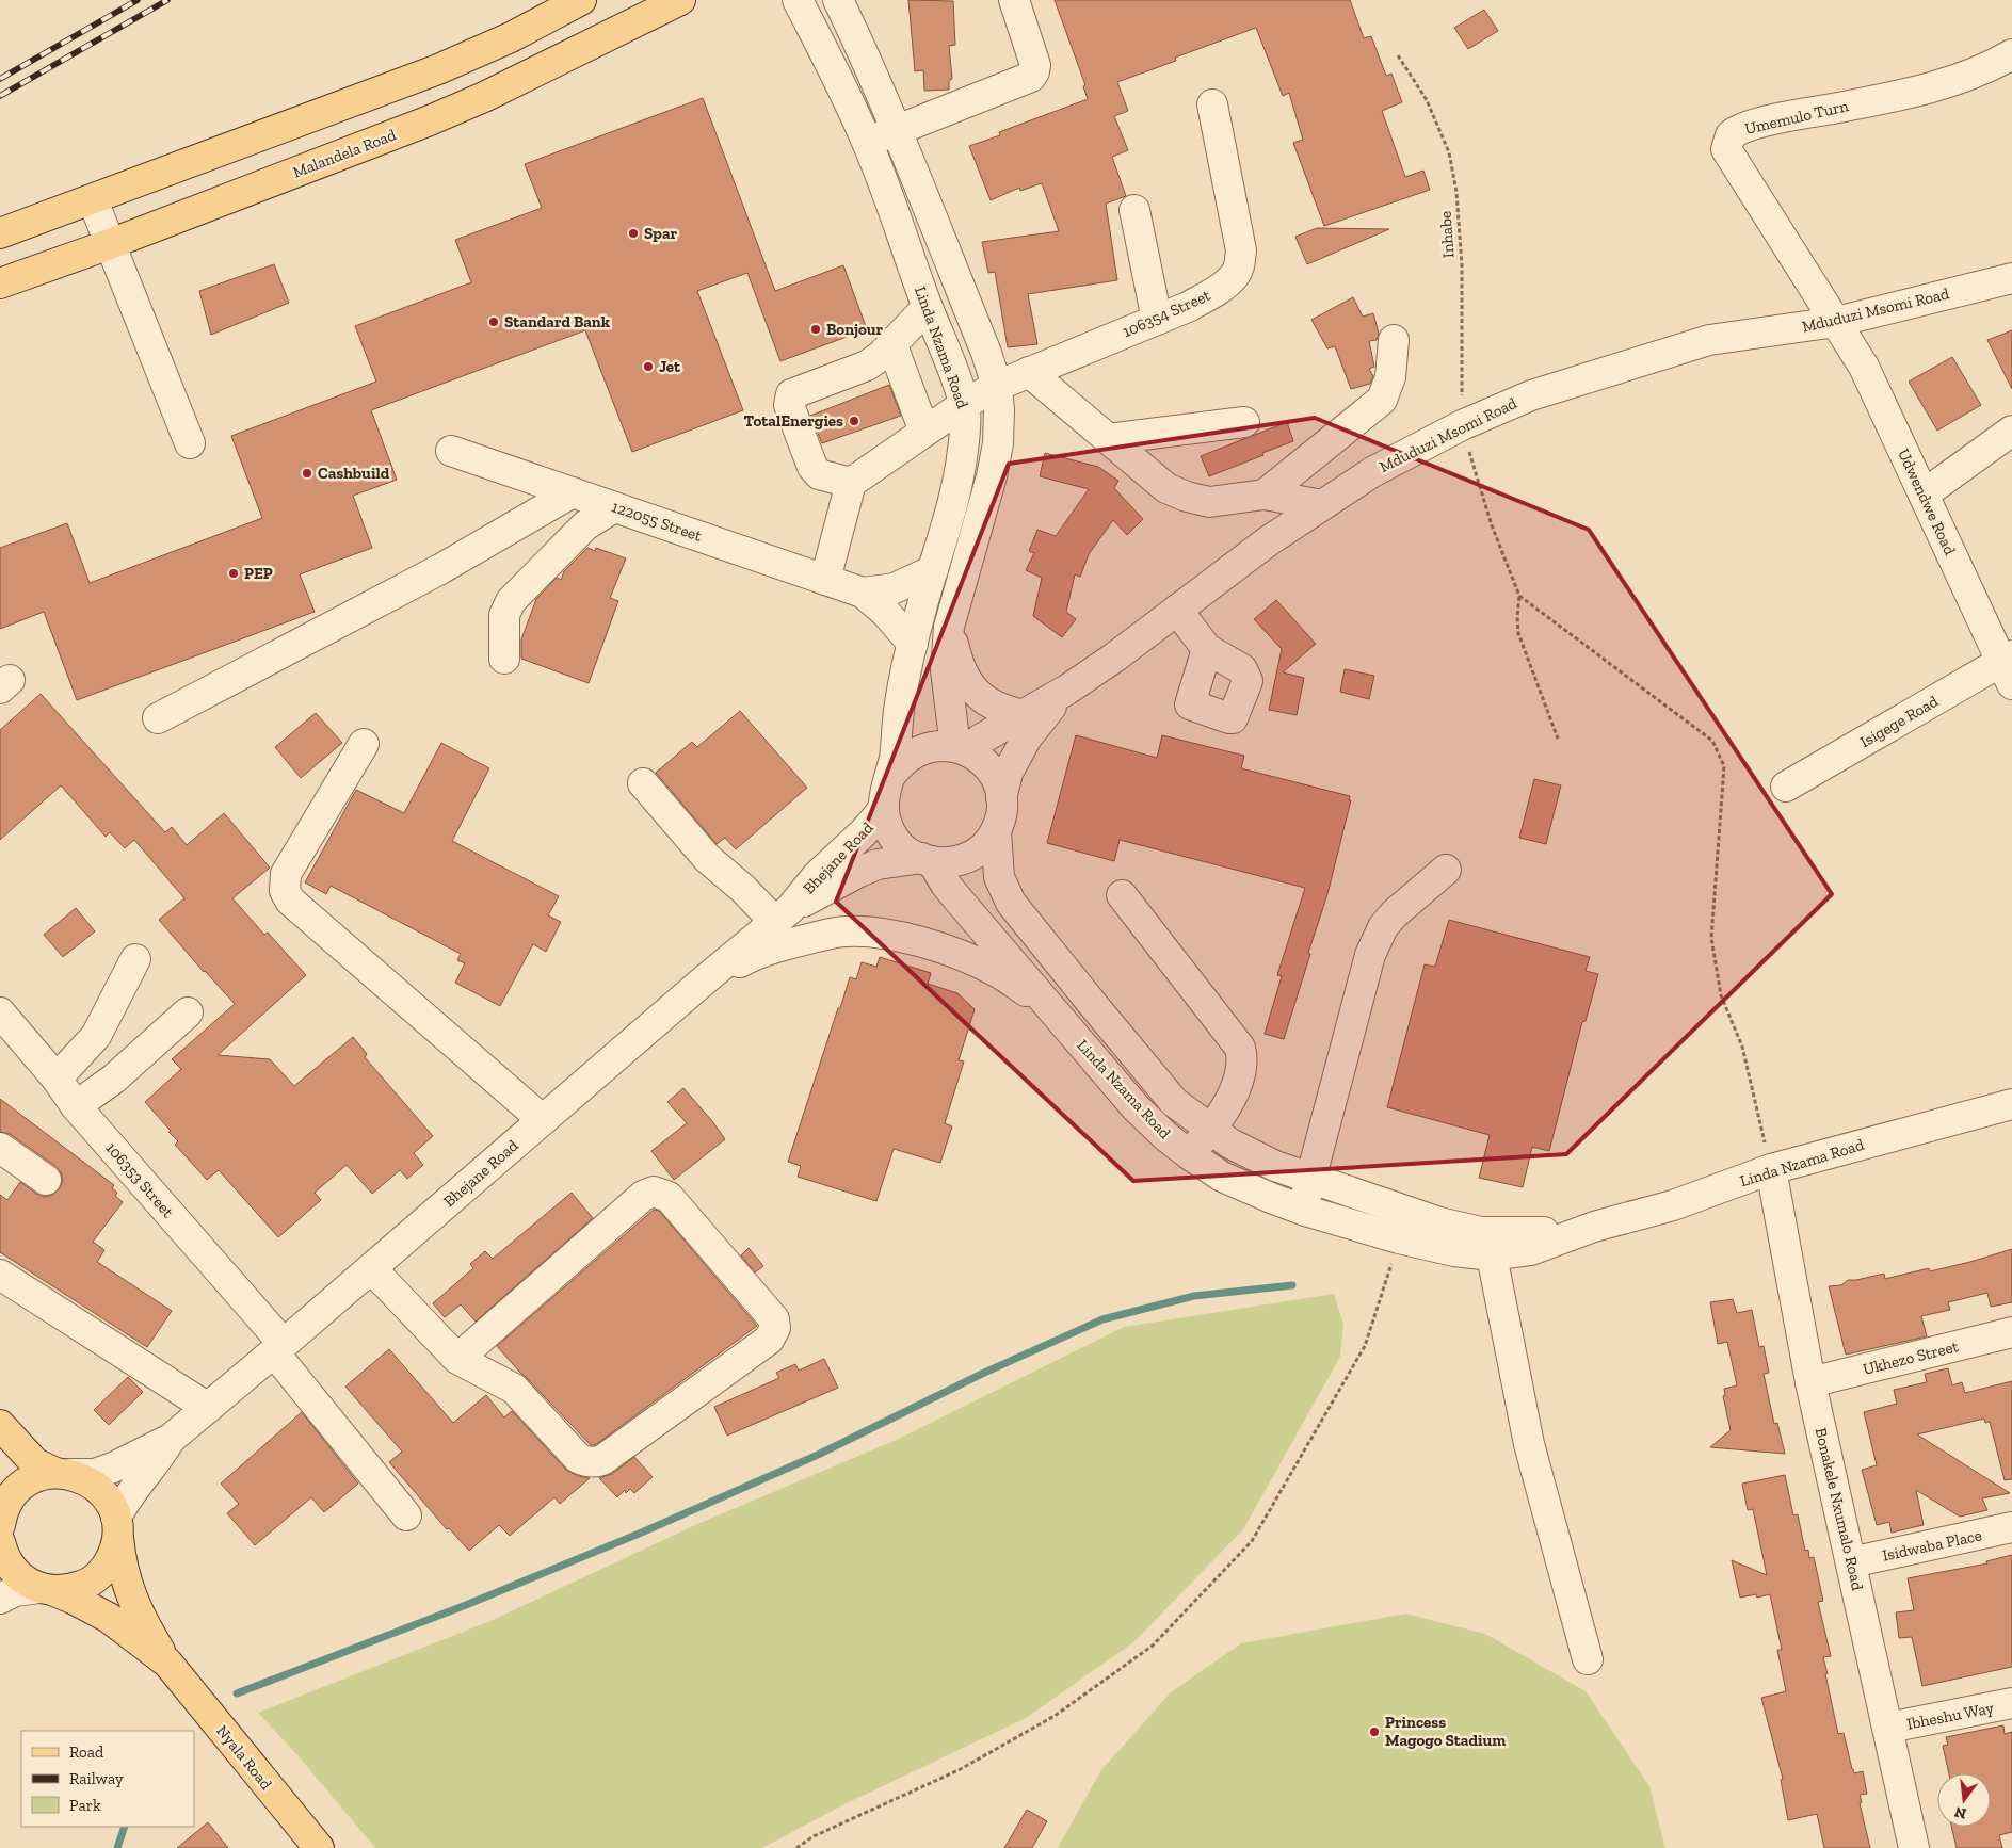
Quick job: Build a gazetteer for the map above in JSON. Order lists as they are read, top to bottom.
{
  "streets": {
    "main road": ["Malandela Road", "Nyala Road"],
    "street": [
      "Umemulo Turn",
      "Mduduzi Msomi Road",
      "106354 Street",
      "Linda Nzama Road",
      "Udwendwe Road",
      "122055 Street",
      "Isigege Road",
      "Bhejane Road",
      "106353 Street",
      "Ukhezo Street",
      "Bonakele Nxumalo Road",
      "Isidwaba Place",
      "Ibheshu Way"
    ],
    "path": ["Inhabe"]
  },
  "crossings": [
    ["Umemulo Turn", "Mduduzi Msomi Road"],
    ["Umemulo Turn", "Udwendwe Road"],
    ["Inhabe", "Mduduzi Msomi Road"],
    ["Mduduzi Msomi Road", "Linda Nzama Road"],
    ["Mduduzi Msomi Road", "Udwendwe Road"],
    ["Mduduzi Msomi Road", "Bhejane Road"],
    ["106354 Street", "Linda Nzama Road"],
    ["Linda Nzama Road", "122055 Street"],
    ["Linda Nzama Road", "Bhejane Road"],
    ["Linda Nzama Road", "Bonakele Nxumalo Road"],
    ["Udwendwe Road", "Isigege Road"],
    ["Bhejane Road", "106353 Street"],
    ["Bhejane Road", "Nyala Road"],
    ["Ukhezo Street", "Bonakele Nxumalo Road"],
    ["Bonakele Nxumalo Road", "Isidwaba Place"],
    ["Bonakele Nxumalo Road", "Ibheshu Way"]
  ],
  "places": [
    "Spar",
    "Standard Bank",
    "Bonjour",
    "Jet",
    "TotalEnergies",
    "Cashbuild",
    "PEP",
    "Princess Magogo Stadium"
  ],
  "legend": ["Road", "Railway", "Park"],
  "north": "bottom"
}
